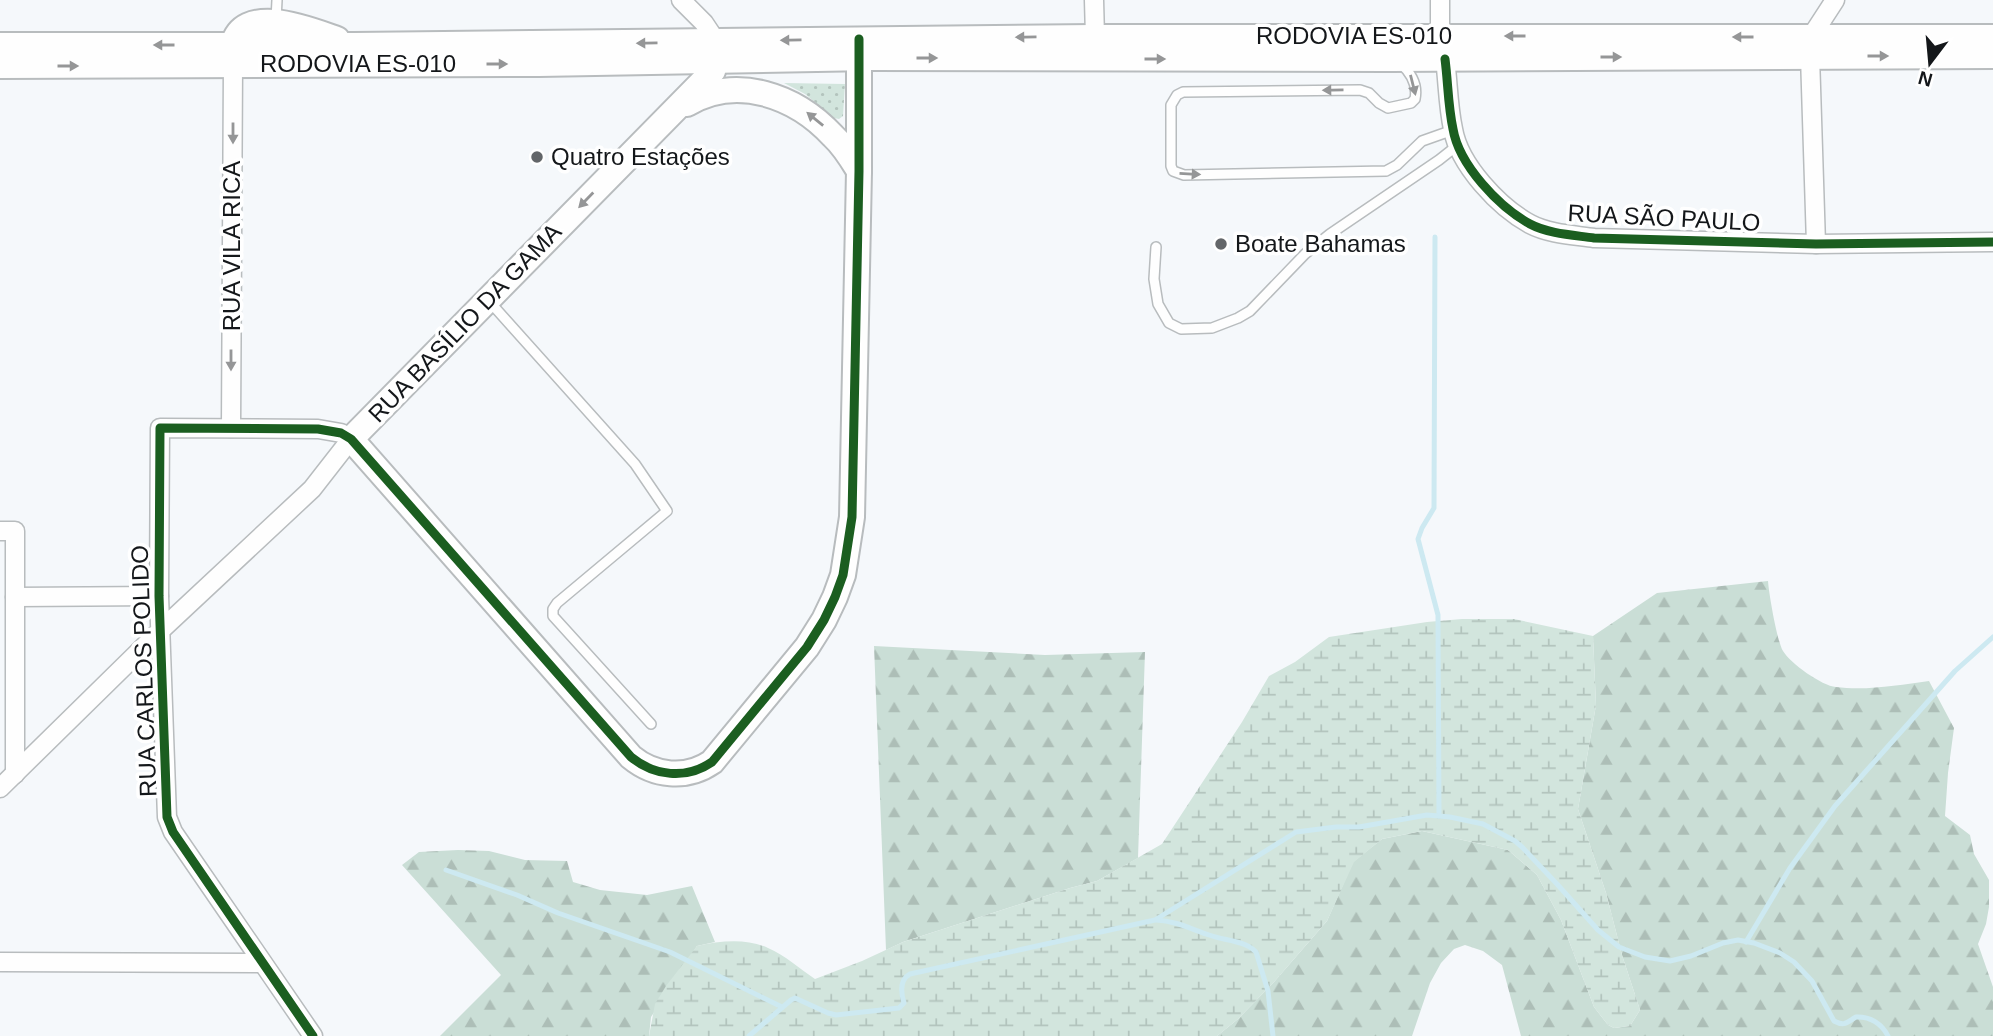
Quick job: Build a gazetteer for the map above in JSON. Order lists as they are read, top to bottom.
{
  "streets": {
    "main road": ["RODOVIA ES-010", "RUA BASÍLIO DA GAMA"],
    "street": ["RUA SÃO PAULO", "RUA VILA RICA", "RUA CARLOS POLIDO"]
  },
  "crossings": [
    ["RODOVIA ES-010", "RUA SÃO PAULO"],
    ["RODOVIA ES-010", "RUA VILA RICA"],
    ["RODOVIA ES-010", "RUA BASÍLIO DA GAMA"],
    ["RUA VILA RICA", "RUA CARLOS POLIDO"],
    ["RUA BASÍLIO DA GAMA", "RUA CARLOS POLIDO"]
  ],
  "one_way": ["RUA VILA RICA"],
  "places": ["Quatro Estações", "Boate Bahamas"],
  "north": "bottom"
}
